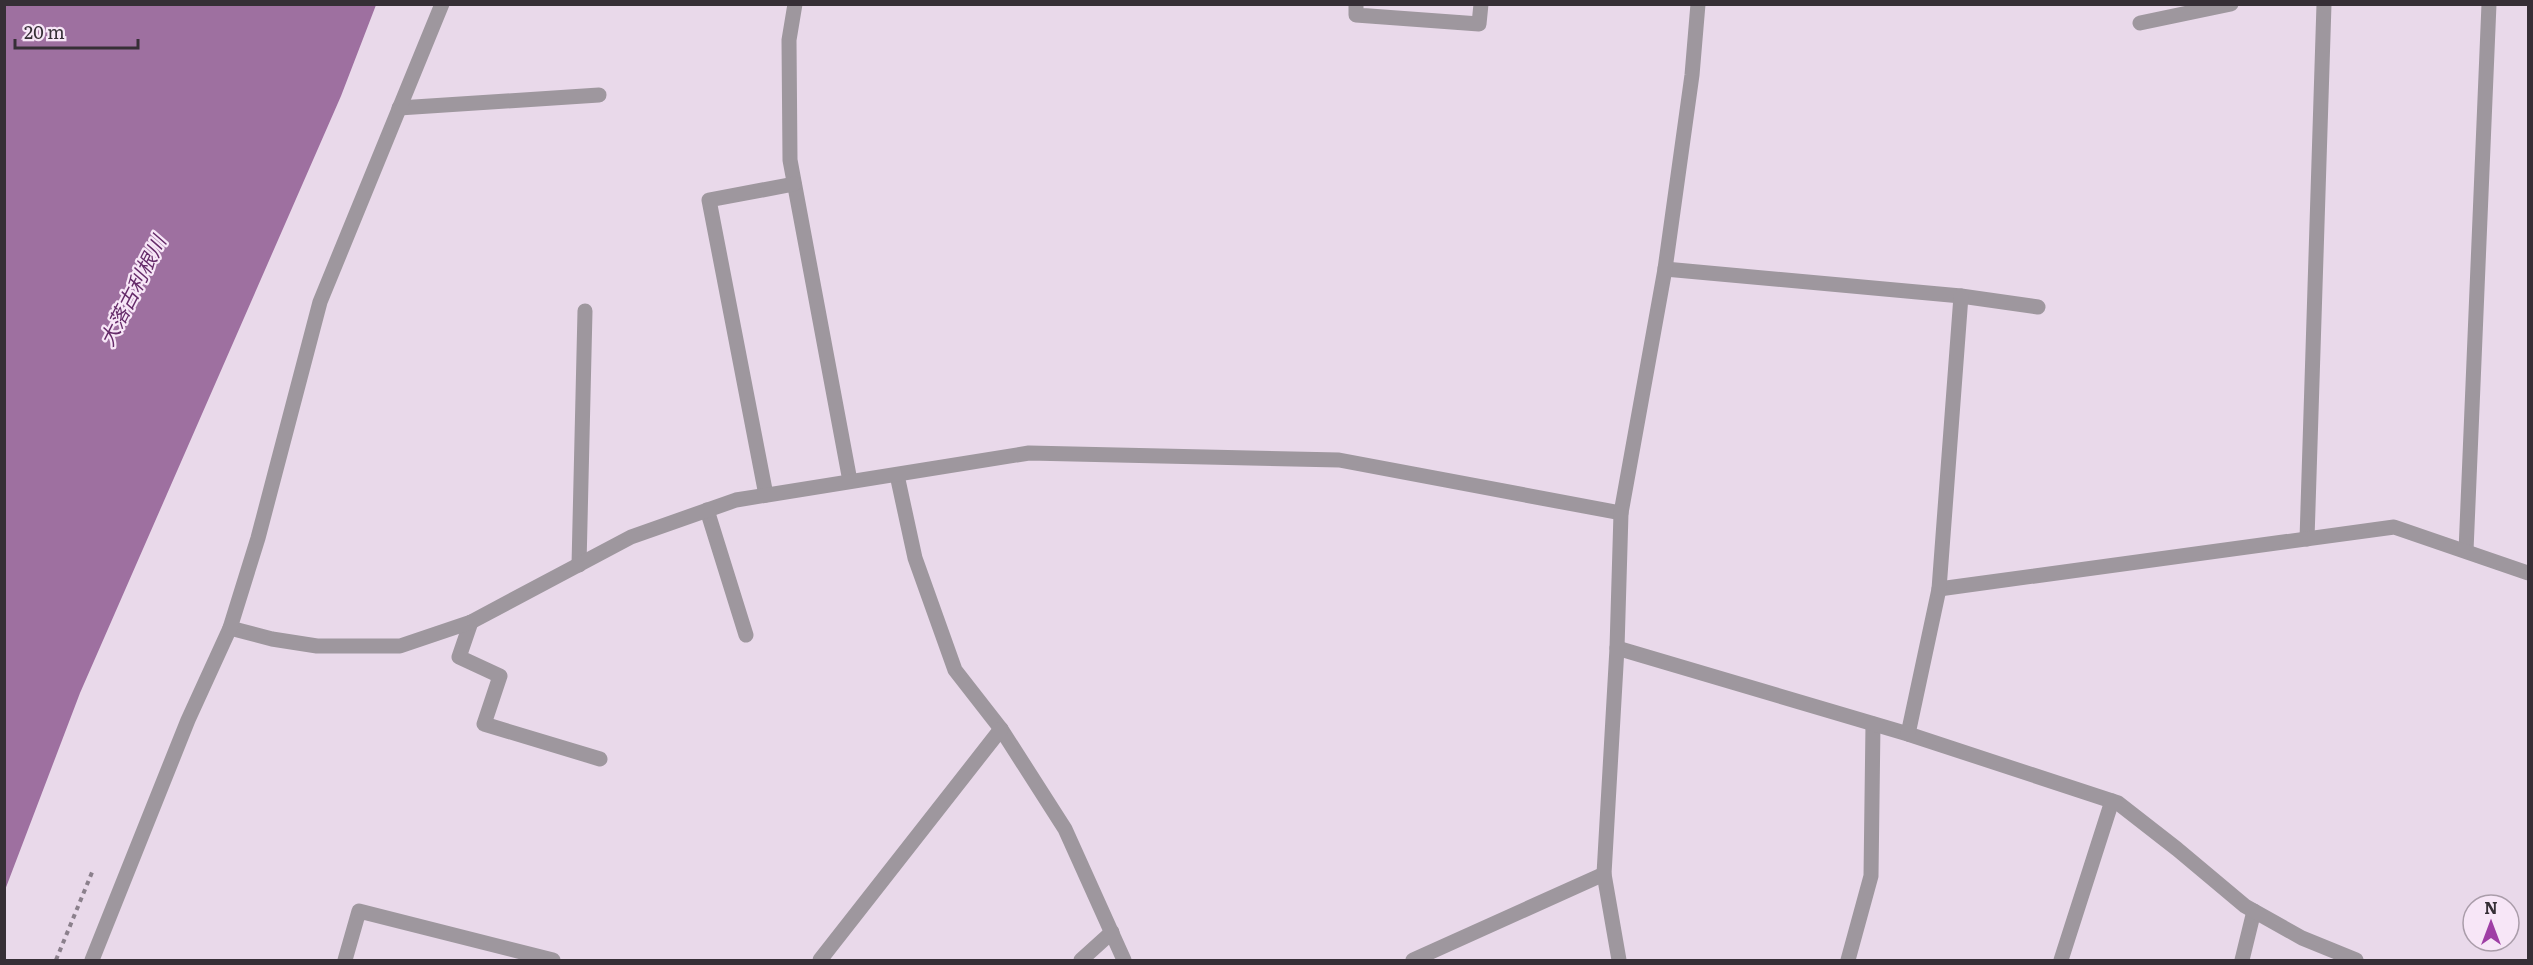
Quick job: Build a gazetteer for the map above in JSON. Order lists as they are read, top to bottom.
{
  "water": ["大落古利根川"],
  "scale_bar": "20 m",
  "north": "top"
}
